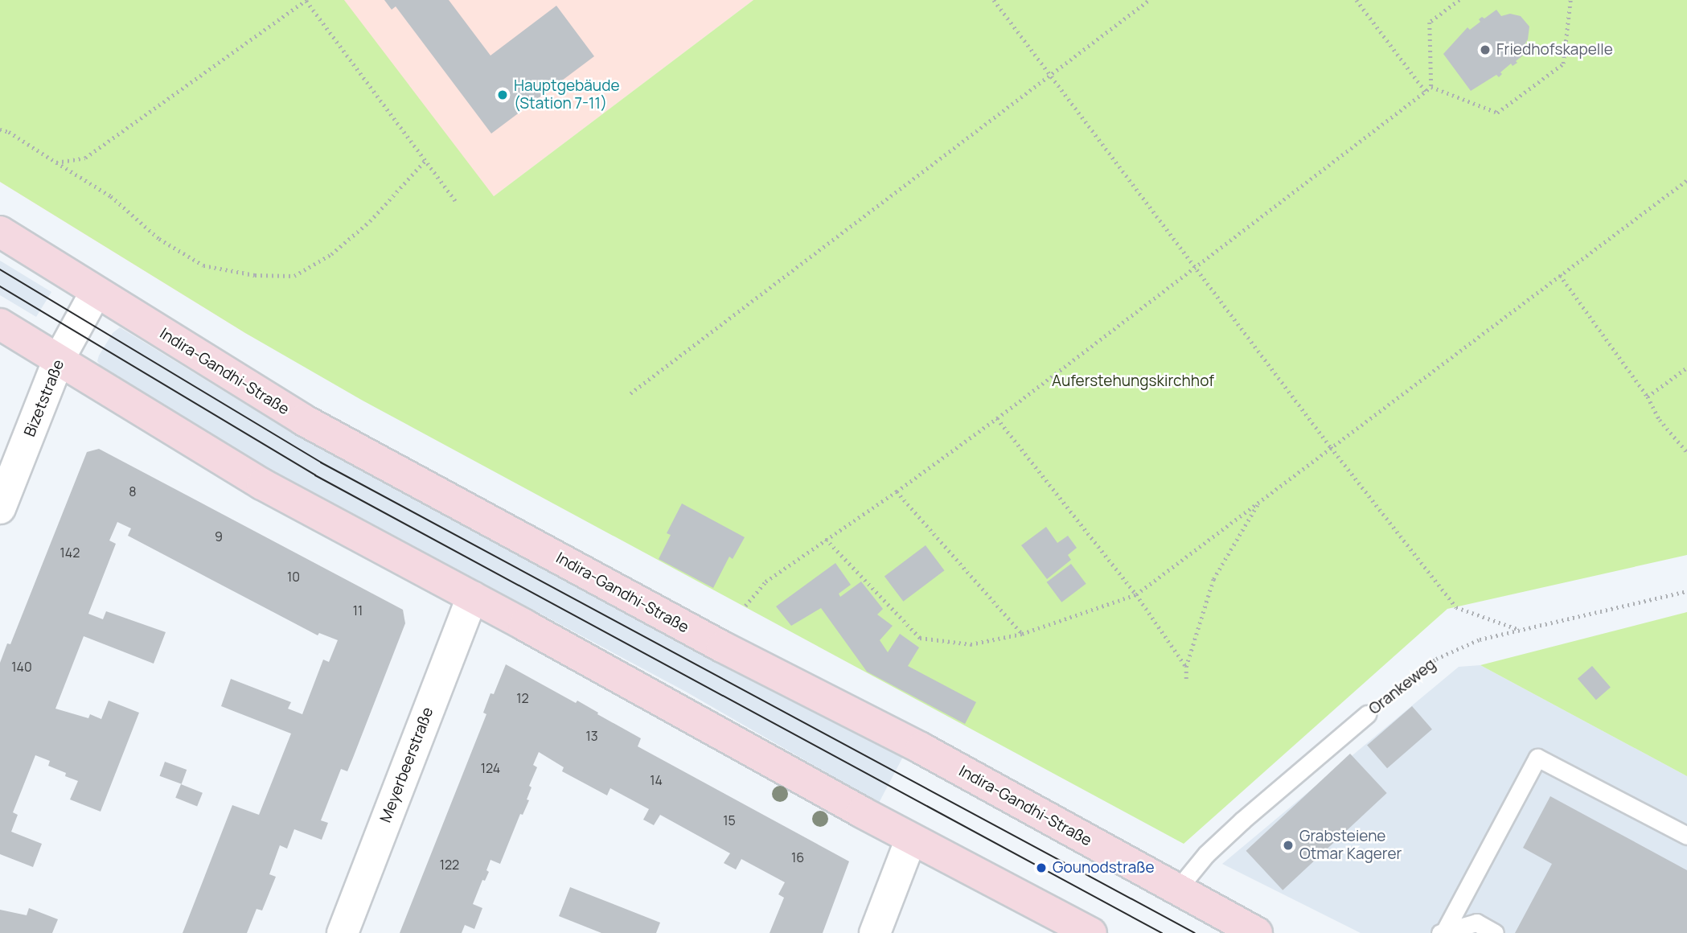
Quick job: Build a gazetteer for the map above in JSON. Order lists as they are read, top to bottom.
{
  "streets": {
    "main road": ["Indira-Gandhi-Straße"],
    "street": ["Bizetstraße", "Meyerbeerstraße"],
    "lane": ["Orankeweg"]
  },
  "crossings": [
    ["Indira-Gandhi-Straße", "Bizetstraße"],
    ["Indira-Gandhi-Straße", "Orankeweg"]
  ],
  "parks": ["Auferstehungskirchhof"],
  "places": [
    "Friedhofskapelle",
    "Hauptgebäude (Station 7-11)",
    "Grabsteiene Otmar Kagerer",
    "Gounodstraße"
  ],
  "house_numbers": [
    "8",
    "9",
    "142",
    "10",
    "11",
    "140",
    "12",
    "13",
    "124",
    "14",
    "15",
    "16",
    "122"
  ]
}
